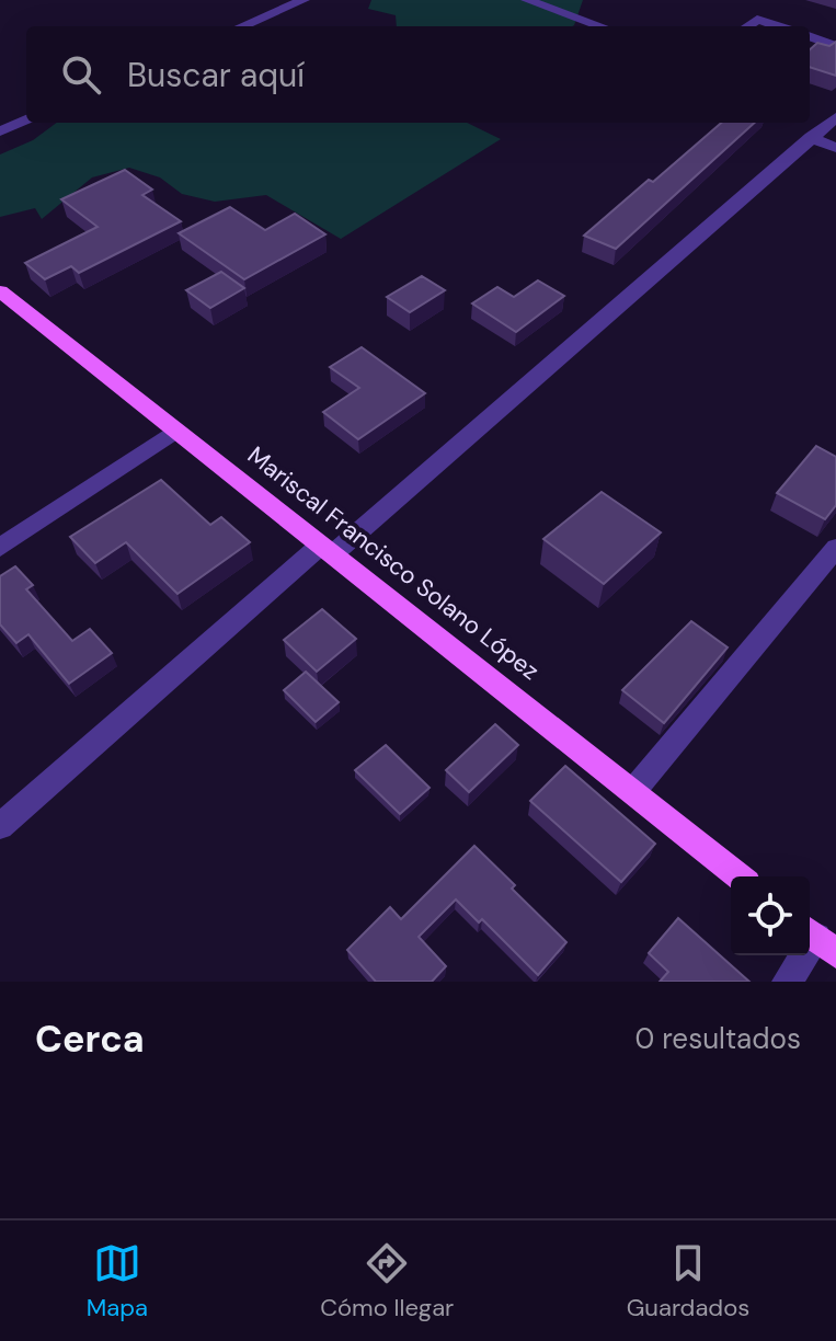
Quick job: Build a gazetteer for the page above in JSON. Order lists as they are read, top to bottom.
{
  "streets": {
    "main road": ["Mariscal Francisco Solano López"]
  },
  "page": {
    "search": "Buscar aquí",
    "heading": ["Cerca", "0 resultados"],
    "nav": ["Mapa", "Cómo llegar", "Guardados"]
  }
}
